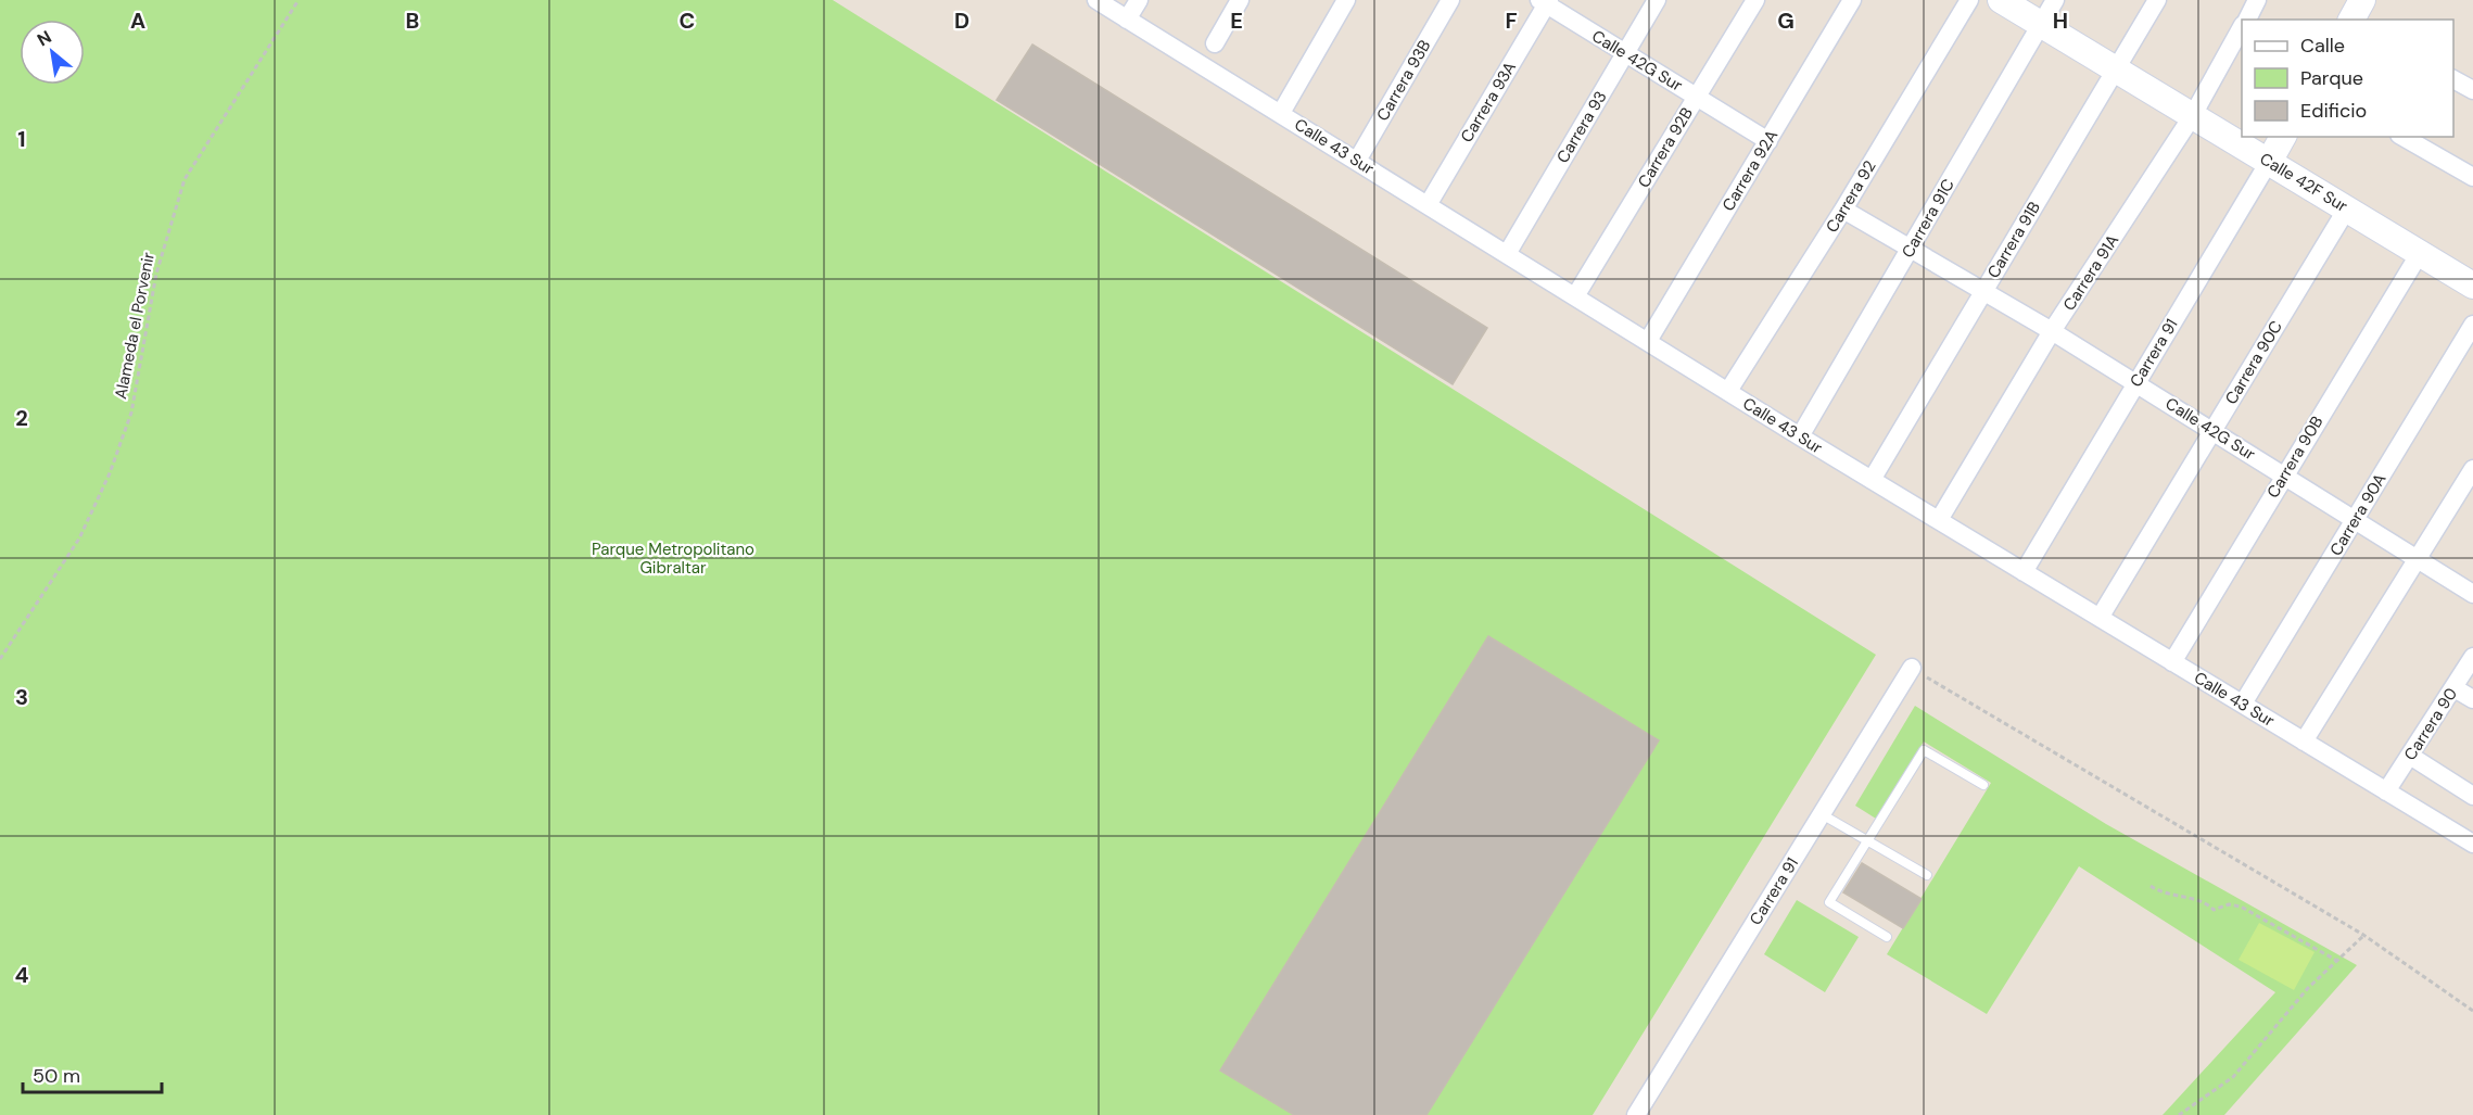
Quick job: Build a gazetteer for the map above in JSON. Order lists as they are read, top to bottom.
{
  "streets": {
    "street": [
      "Calle 42G Sur",
      "Carrera 93B",
      "Carrera 93A",
      "Carrera 93",
      "Calle 43 Sur",
      "Carrera 92B",
      "Carrera 92A",
      "Calle 42F Sur",
      "Carrera 92",
      "Carrera 91C",
      "Carrera 91B",
      "Carrera 91A",
      "Carrera 91",
      "Carrera 90C",
      "Carrera 90B",
      "Carrera 90A",
      "Carrera 90"
    ],
    "path": ["Alameda el Porvenir"]
  },
  "crossings": [
    ["Calle 42G Sur", "Carrera 93A"],
    ["Calle 42G Sur", "Carrera 93"],
    ["Calle 42G Sur", "Carrera 92B"],
    ["Calle 42G Sur", "Carrera 92A"],
    ["Calle 42G Sur", "Carrera 92"],
    ["Calle 42G Sur", "Carrera 91C"],
    ["Calle 42G Sur", "Carrera 91B"],
    ["Calle 42G Sur", "Carrera 91A"],
    ["Calle 42G Sur", "Carrera 91"],
    ["Calle 42G Sur", "Carrera 90C"],
    ["Calle 42G Sur", "Carrera 90B"],
    ["Calle 42G Sur", "Carrera 90A"],
    ["Carrera 93B", "Calle 43 Sur"],
    ["Carrera 93A", "Calle 43 Sur"],
    ["Carrera 93", "Calle 43 Sur"],
    ["Calle 43 Sur", "Carrera 92B"],
    ["Calle 43 Sur", "Carrera 92A"],
    ["Calle 43 Sur", "Carrera 92"],
    ["Calle 43 Sur", "Carrera 91C"],
    ["Calle 43 Sur", "Carrera 91B"],
    ["Calle 43 Sur", "Carrera 91A"],
    ["Calle 43 Sur", "Carrera 91"],
    ["Calle 43 Sur", "Carrera 90C"],
    ["Calle 43 Sur", "Carrera 90B"],
    ["Calle 43 Sur", "Carrera 90A"],
    ["Calle 43 Sur", "Carrera 90"],
    ["Calle 42F Sur", "Carrera 91C"],
    ["Calle 42F Sur", "Carrera 91B"],
    ["Calle 42F Sur", "Carrera 91A"],
    ["Calle 42F Sur", "Carrera 91"],
    ["Calle 42F Sur", "Carrera 90C"],
    ["Calle 42F Sur", "Carrera 90B"]
  ],
  "parks": ["Parque Metropolitano Gibraltar"],
  "legend": ["Calle", "Parque", "Edificio"],
  "scale_bar": "50 m",
  "north": "top left",
  "grid": {
    "columns": [
      "A",
      "B",
      "C",
      "D",
      "E",
      "F",
      "G",
      "H"
    ],
    "rows": [
      "1",
      "2",
      "3",
      "4"
    ]
  }
}
